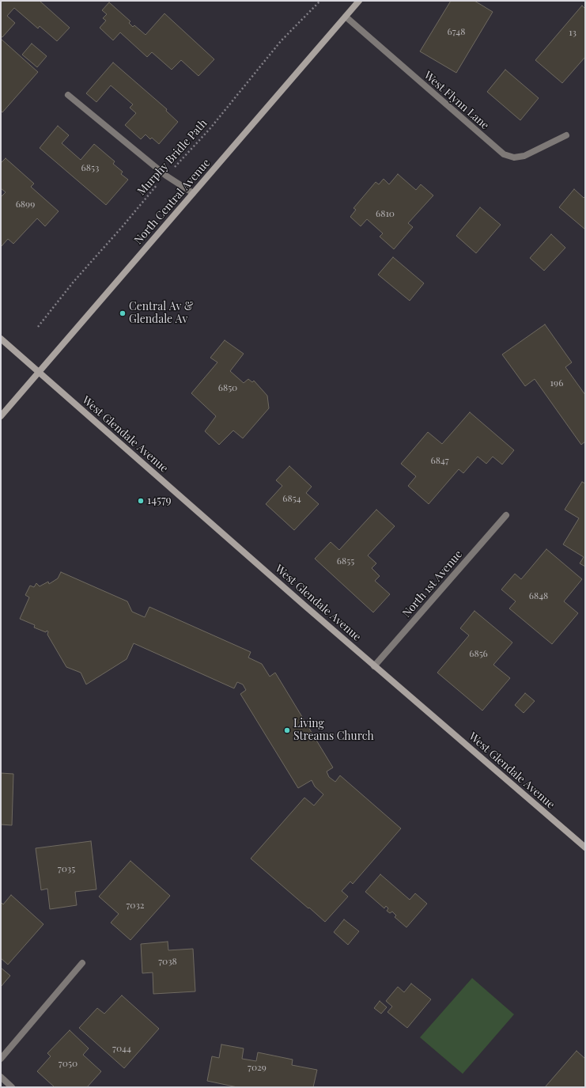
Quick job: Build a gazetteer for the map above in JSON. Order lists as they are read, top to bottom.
{
  "streets": {
    "main road": ["North Central Avenue", "West Glendale Avenue"],
    "street": ["West Flynn Lane", "North 1st Avenue"],
    "path": ["Murphy Bridle Path"]
  },
  "crossings": [
    ["West Flynn Lane", "North Central Avenue"],
    ["North Central Avenue", "West Glendale Avenue"],
    ["West Glendale Avenue", "North 1st Avenue"]
  ],
  "places": ["Central Av & Glendale Av", "14579", "Living Streams Church"],
  "house_numbers": [
    "6748",
    "13",
    "6853",
    "6899",
    "6810",
    "196",
    "6850",
    "6847",
    "6854",
    "6855",
    "6848",
    "6856",
    "7035",
    "7032",
    "7038",
    "7044",
    "7050",
    "7029"
  ]
}
